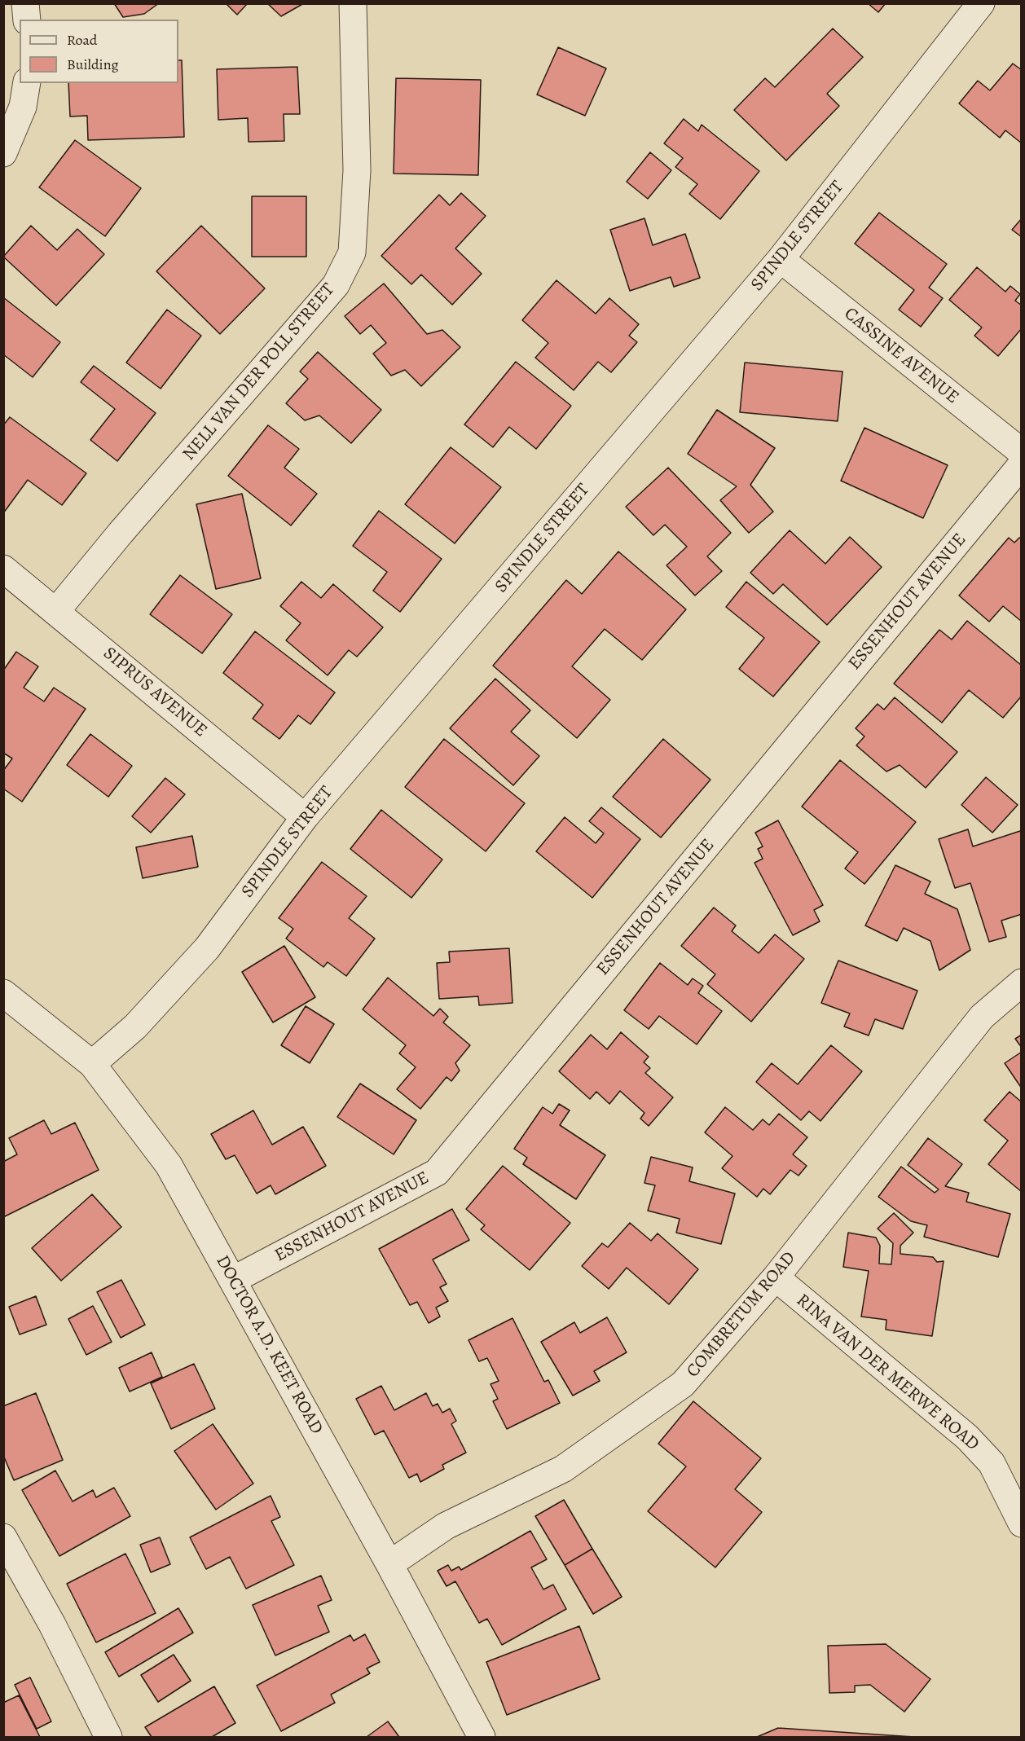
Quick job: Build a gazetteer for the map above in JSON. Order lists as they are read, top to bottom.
{
  "streets": {
    "street": [
      "SPINDLE STREET",
      "CASSINE AVENUE",
      "NELL VAN DER POLL STREET",
      "ESSENHOUT AVENUE",
      "SIPRUS AVENUE",
      "COMBRETUM ROAD",
      "DOCTOR A.D. KEET ROAD",
      "RINA VAN DER MERWE ROAD"
    ]
  },
  "crossings": [
    ["SPINDLE STREET", "CASSINE AVENUE"],
    ["SPINDLE STREET", "SIPRUS AVENUE"],
    ["SPINDLE STREET", "DOCTOR A.D. KEET ROAD"],
    ["NELL VAN DER POLL STREET", "SIPRUS AVENUE"],
    ["ESSENHOUT AVENUE", "DOCTOR A.D. KEET ROAD"],
    ["COMBRETUM ROAD", "DOCTOR A.D. KEET ROAD"],
    ["COMBRETUM ROAD", "RINA VAN DER MERWE ROAD"]
  ],
  "legend": ["Road", "Building"]
}
